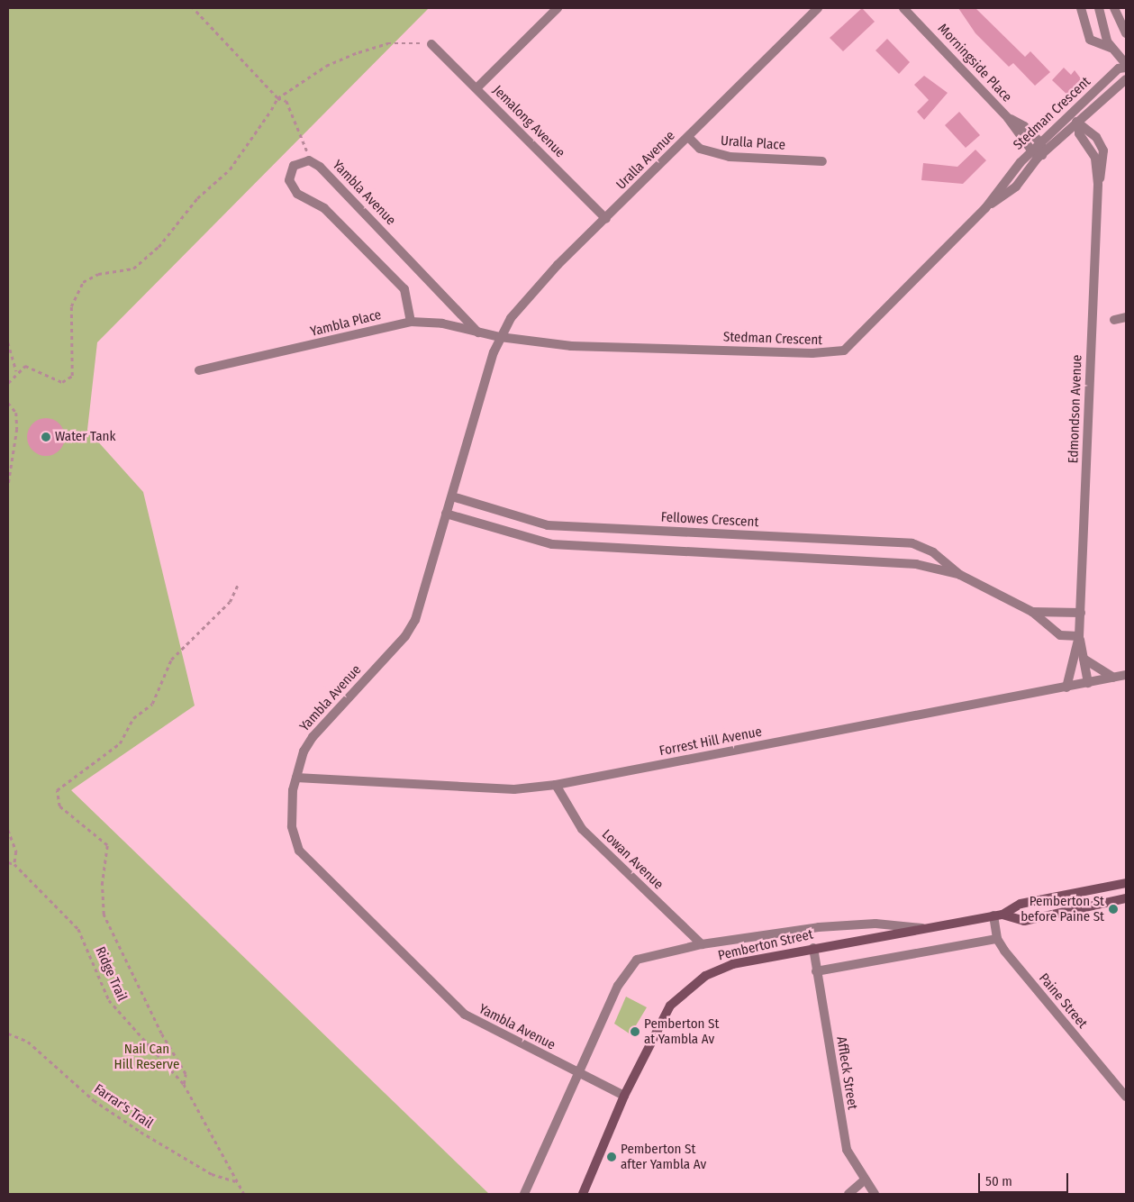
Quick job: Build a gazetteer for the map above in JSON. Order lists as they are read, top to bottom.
{
  "streets": {
    "main road": ["Pemberton Street"],
    "street": [
      "Morningside Place",
      "Stedman Crescent",
      "Jemalong Avenue",
      "Uralla Place",
      "Uralla Avenue",
      "Yambla Avenue",
      "Yambla Place",
      "Edmondson Avenue",
      "Fellowes Crescent",
      "Forrest Hill Avenue",
      "Lowan Avenue",
      "Paine Street",
      "Affleck Street"
    ],
    "path": ["Ridge Trail", "Farrar's Trail"]
  },
  "crossings": [
    ["Morningside Place", "Stedman Crescent"],
    ["Stedman Crescent", "Uralla Avenue"],
    ["Stedman Crescent", "Yambla Avenue"],
    ["Stedman Crescent", "Yambla Place"],
    ["Stedman Crescent", "Edmondson Avenue"],
    ["Jemalong Avenue", "Uralla Avenue"],
    ["Uralla Place", "Uralla Avenue"],
    ["Uralla Avenue", "Yambla Avenue"],
    ["Uralla Avenue", "Yambla Place"],
    ["Yambla Avenue", "Yambla Place"],
    ["Yambla Avenue", "Fellowes Crescent"],
    ["Yambla Avenue", "Forrest Hill Avenue"],
    ["Yambla Avenue", "Pemberton Street"],
    ["Edmondson Avenue", "Fellowes Crescent"],
    ["Edmondson Avenue", "Forrest Hill Avenue"],
    ["Forrest Hill Avenue", "Lowan Avenue"],
    ["Lowan Avenue", "Pemberton Street"],
    ["Pemberton Street", "Affleck Street"],
    ["Ridge Trail", "Farrar's Trail"]
  ],
  "parks": ["Nail Can Hill Reserve"],
  "places": [
    "Water Tank",
    "Pemberton St before Paine St",
    "Pemberton St at Yambla Av",
    "Pemberton St after Yambla Av"
  ],
  "scale_bar": "50 m"
}
